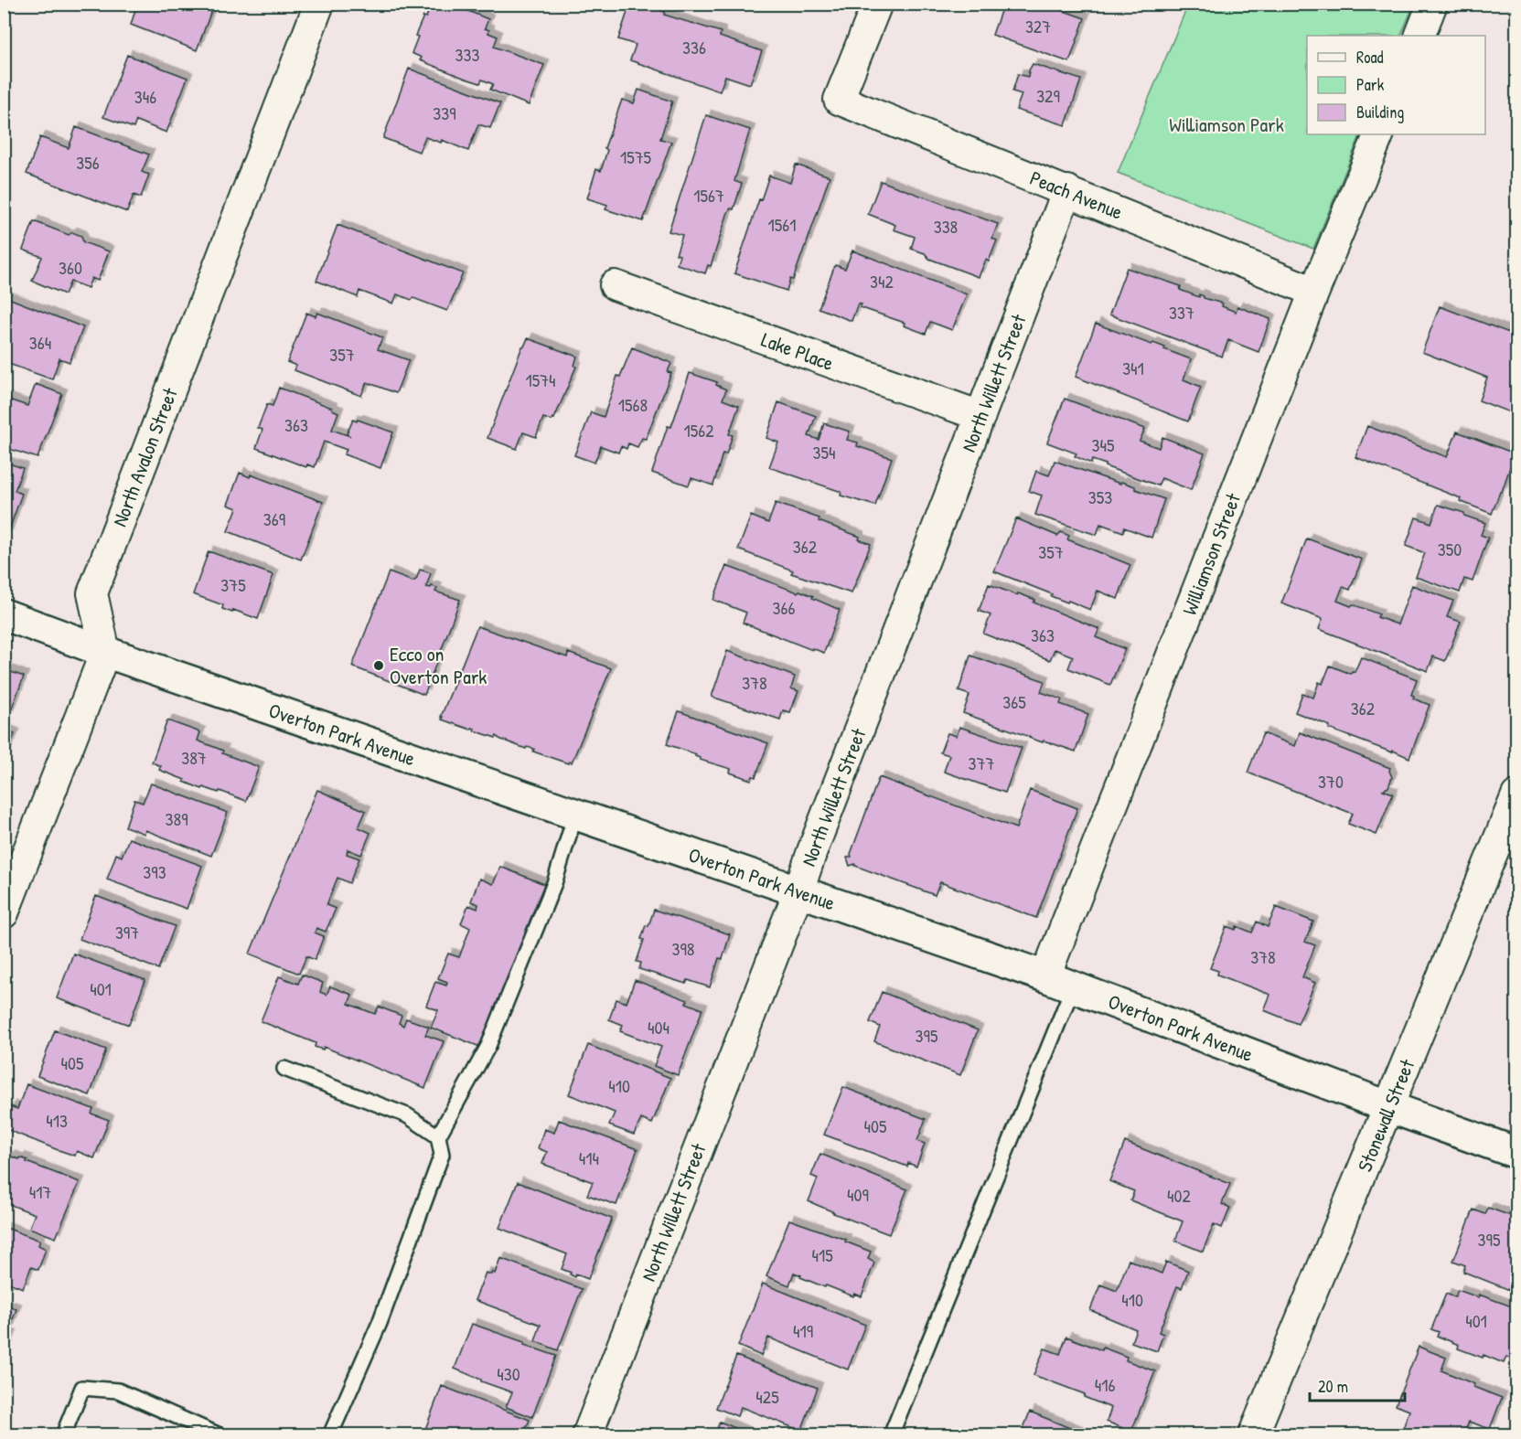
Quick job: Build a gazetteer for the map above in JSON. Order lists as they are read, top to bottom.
{
  "streets": {
    "street": [
      "Peach Avenue",
      "Lake Place",
      "North Willett Street",
      "North Avalon Street",
      "Williamson Street",
      "Overton Park Avenue",
      "Stonewall Street"
    ]
  },
  "crossings": [
    ["Peach Avenue", "North Willett Street"],
    ["Peach Avenue", "Williamson Street"],
    ["Lake Place", "North Willett Street"],
    ["North Willett Street", "Overton Park Avenue"],
    ["North Avalon Street", "Overton Park Avenue"],
    ["Williamson Street", "Overton Park Avenue"],
    ["Overton Park Avenue", "Stonewall Street"]
  ],
  "parks": ["Williamson Park"],
  "places": ["Ecco on Overton Park"],
  "house_numbers": [
    "327",
    "336",
    "333",
    "329",
    "346",
    "339",
    "1575",
    "356",
    "1567",
    "1561",
    "338",
    "360",
    "342",
    "337",
    "364",
    "357",
    "341",
    "1574",
    "1568",
    "363",
    "1562",
    "345",
    "354",
    "353",
    "369",
    "362",
    "350",
    "357",
    "375",
    "366",
    "363",
    "378",
    "365",
    "362",
    "387",
    "377",
    "370",
    "389",
    "393",
    "397",
    "398",
    "378",
    "401",
    "404",
    "395",
    "405",
    "410",
    "413",
    "405",
    "414",
    "417",
    "409",
    "402",
    "395",
    "415",
    "410",
    "401",
    "419",
    "430",
    "416",
    "425"
  ],
  "legend": ["Road", "Park", "Building"],
  "scale_bar": "20 m"
}
